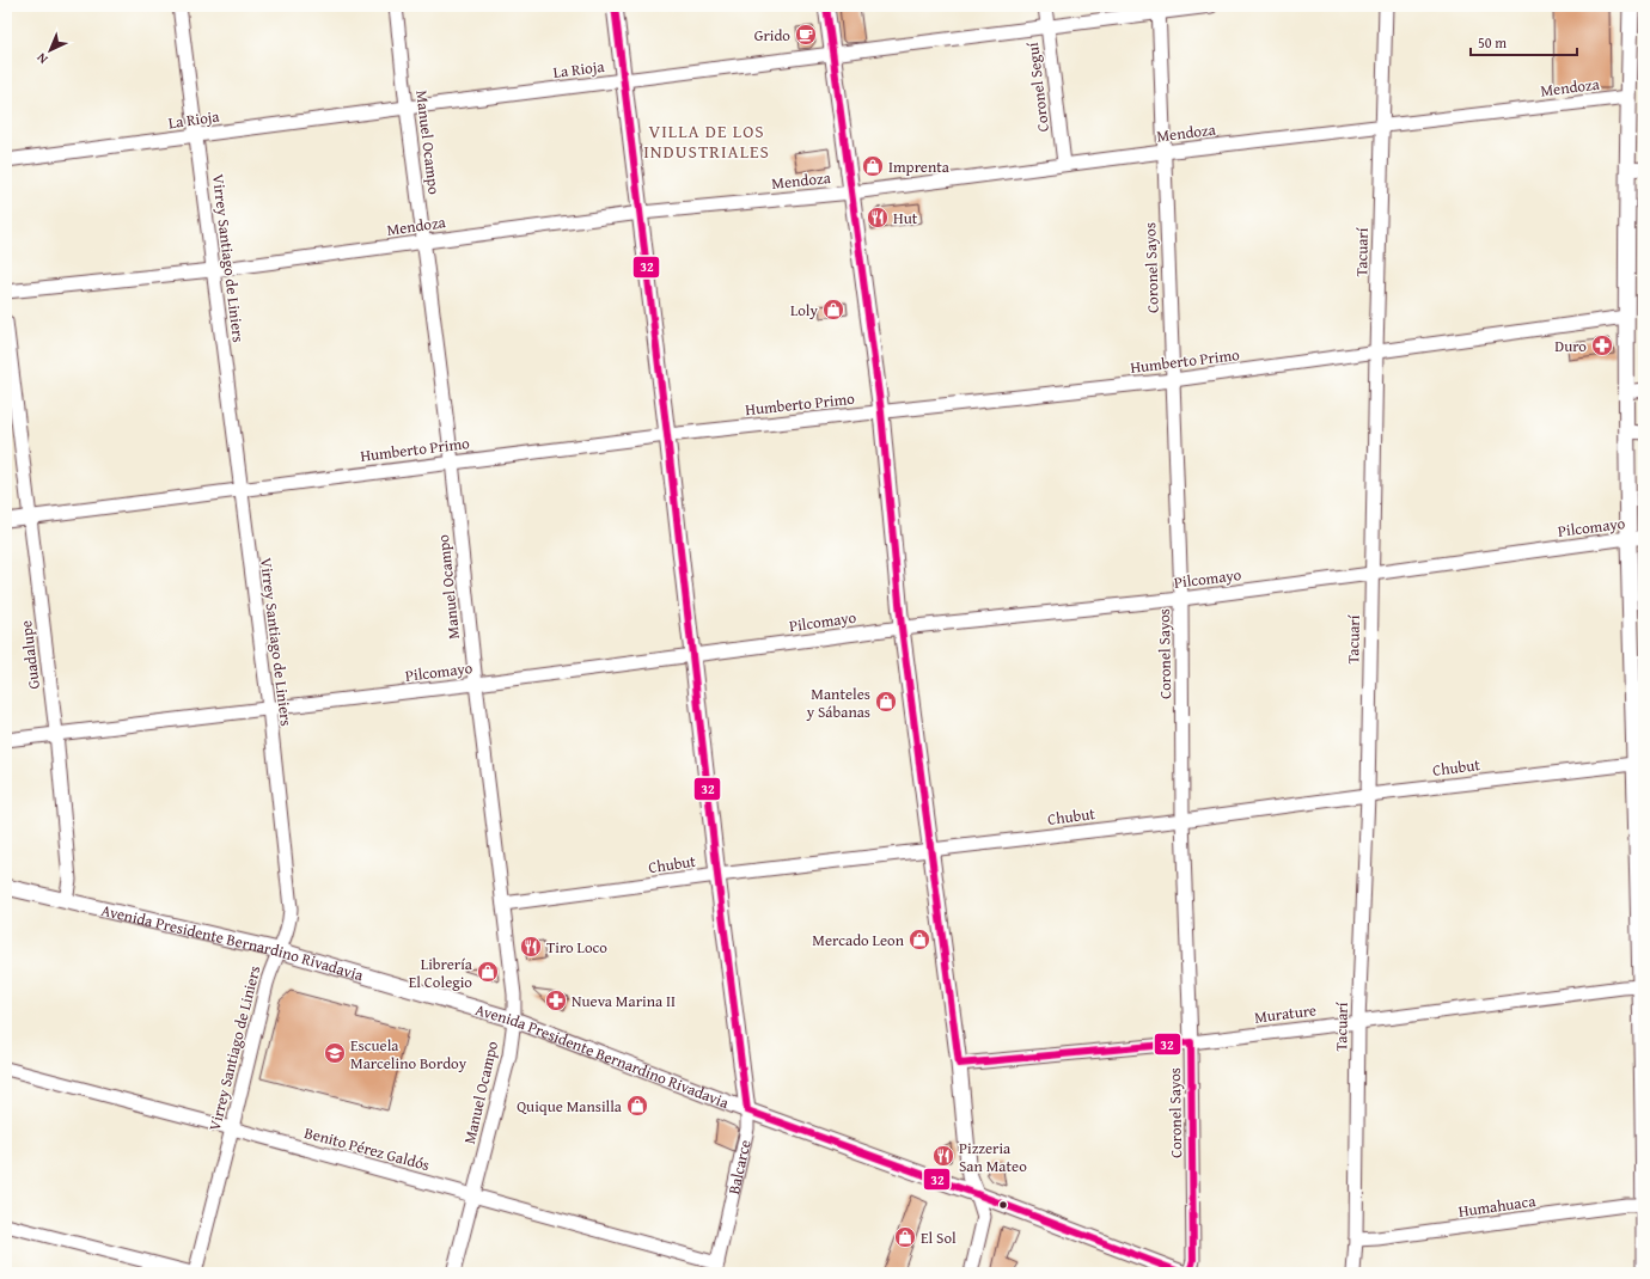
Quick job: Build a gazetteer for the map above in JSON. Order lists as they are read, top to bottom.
{
  "streets": {
    "street": [
      "La Rioja",
      "Coronel Seguí",
      "Mendoza",
      "Manuel Ocampo",
      "Tacuarí",
      "Virrey Santiago de Liniers",
      "Coronel Sayos",
      "Humberto Primo",
      "Pilcomayo",
      "Guadalupe",
      "Chubut",
      "Avenida Presidente Bernardino Rivadavia",
      "Murature",
      "Benito Pérez Galdós",
      "Balcarce",
      "Humahuaca"
    ]
  },
  "crossings": [
    ["La Rioja", "Coronel Seguí"],
    ["La Rioja", "Manuel Ocampo"],
    ["La Rioja", "Virrey Santiago de Liniers"],
    ["La Rioja", "Coronel Sayos"],
    ["La Rioja", "Balcarce"],
    ["Coronel Seguí", "Mendoza"],
    ["Mendoza", "Manuel Ocampo"],
    ["Mendoza", "Tacuarí"],
    ["Mendoza", "Virrey Santiago de Liniers"],
    ["Mendoza", "Coronel Sayos"],
    ["Mendoza", "Balcarce"],
    ["Manuel Ocampo", "Humberto Primo"],
    ["Manuel Ocampo", "Pilcomayo"],
    ["Manuel Ocampo", "Chubut"],
    ["Manuel Ocampo", "Avenida Presidente Bernardino Rivadavia"],
    ["Manuel Ocampo", "Benito Pérez Galdós"],
    ["Tacuarí", "Humberto Primo"],
    ["Tacuarí", "Pilcomayo"],
    ["Tacuarí", "Chubut"],
    ["Tacuarí", "Murature"],
    ["Tacuarí", "Humahuaca"],
    ["Virrey Santiago de Liniers", "Humberto Primo"],
    ["Virrey Santiago de Liniers", "Pilcomayo"],
    ["Virrey Santiago de Liniers", "Avenida Presidente Bernardino Rivadavia"],
    ["Virrey Santiago de Liniers", "Benito Pérez Galdós"],
    ["Coronel Sayos", "Humberto Primo"],
    ["Coronel Sayos", "Pilcomayo"],
    ["Coronel Sayos", "Chubut"],
    ["Coronel Sayos", "Murature"],
    ["Humberto Primo", "Guadalupe"],
    ["Humberto Primo", "Balcarce"],
    ["Pilcomayo", "Guadalupe"],
    ["Pilcomayo", "Balcarce"],
    ["Guadalupe", "Avenida Presidente Bernardino Rivadavia"],
    ["Chubut", "Balcarce"],
    ["Avenida Presidente Bernardino Rivadavia", "Balcarce"],
    ["Benito Pérez Galdós", "Balcarce"]
  ],
  "districts": ["VILLA DE LOS INDUSTRIALES"],
  "places": {
    "cafe": ["Grido"],
    "shop": [
      "Imprenta",
      "Loly",
      "Manteles y Sábanas",
      "Mercado Leon",
      "Librería El Colegio",
      "Quique Mansilla",
      "El Sol"
    ],
    "restaurant": ["Hut", "Tiro Loco", "Pizzeria San Mateo"],
    "pharmacy": ["Duro", "Nueva Marina II"],
    "school or university": ["Escuela Marcelino Bordoy"]
  },
  "lines": ["transit line 32"],
  "scale_bar": "50 m",
  "north": "bottom left"
}
